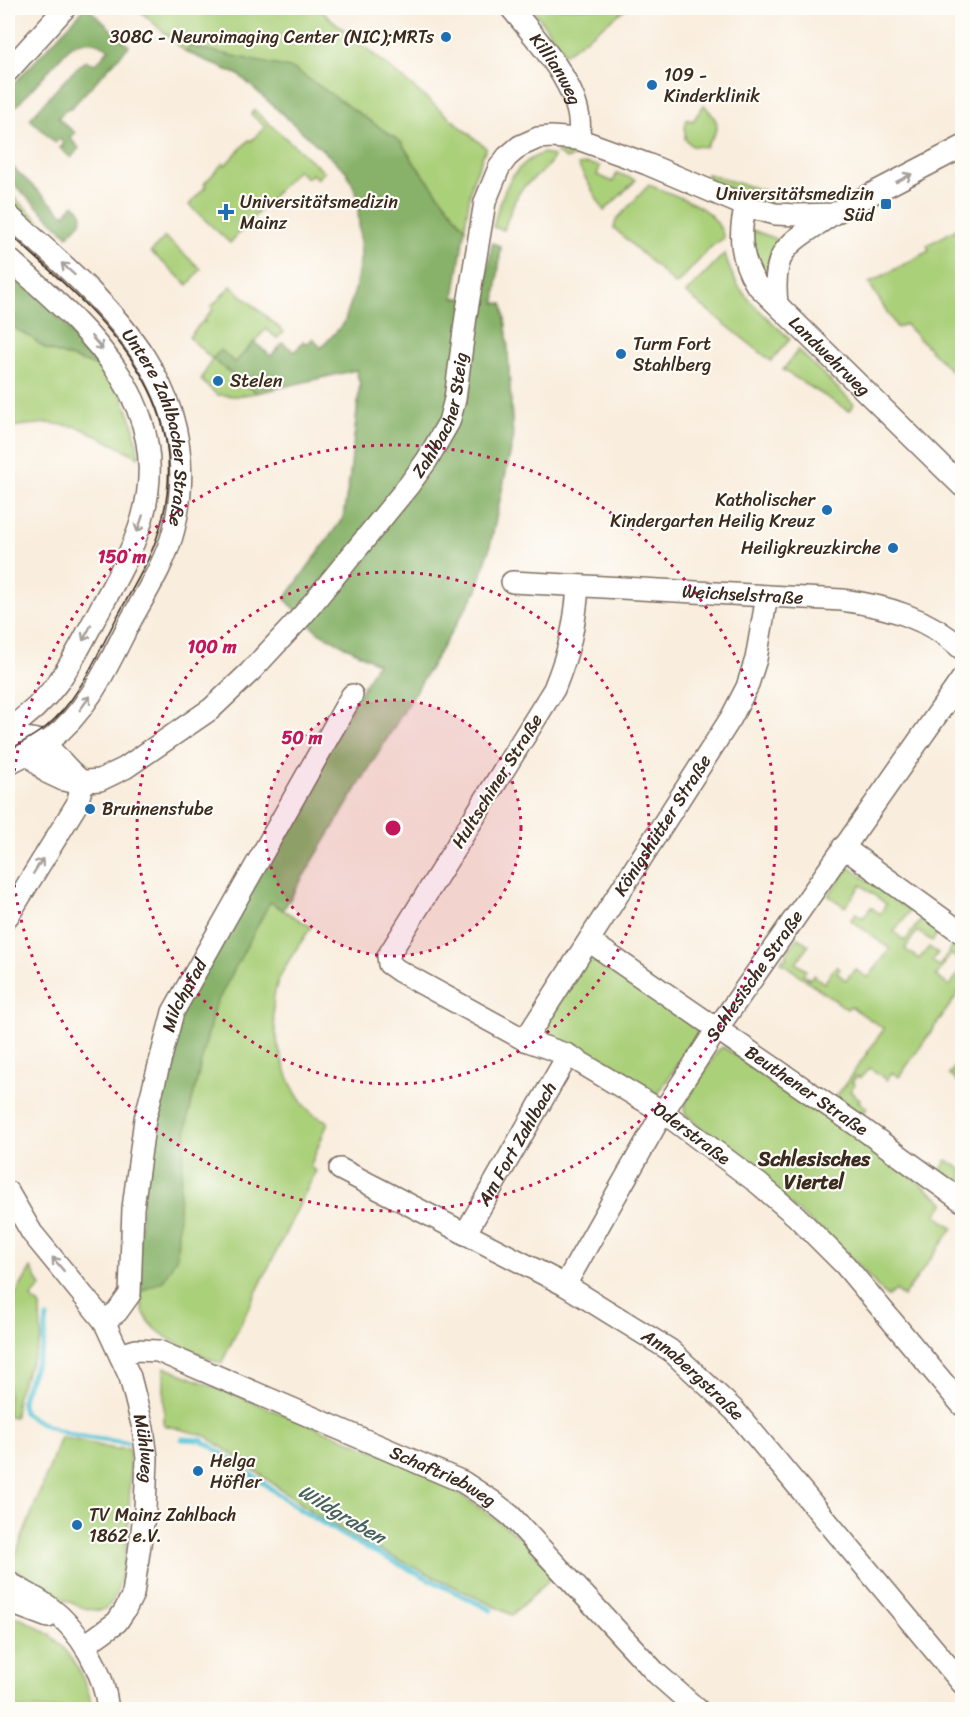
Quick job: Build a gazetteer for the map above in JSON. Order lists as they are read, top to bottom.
{
  "streets": {
    "street": [
      "Killianweg",
      "Landwehrweg",
      "Zahlbacher Steig",
      "Untere Zahlbacher Straße",
      "Weichselstraße",
      "Hultschiner Straße",
      "Königshütter Straße",
      "Schlesische Straße",
      "Milchpfad",
      "Beuthener Straße",
      "Oderstraße",
      "Am Fort Zahlbach",
      "Annabergstraße",
      "Mühlweg",
      "Schaftriebweg"
    ]
  },
  "crossings": [
    ["Killianweg", "Zahlbacher Steig"],
    ["Landwehrweg", "Zahlbacher Steig"],
    ["Weichselstraße", "Hultschiner Straße"],
    ["Weichselstraße", "Königshütter Straße"],
    ["Hultschiner Straße", "Oderstraße"],
    ["Königshütter Straße", "Beuthener Straße"],
    ["Königshütter Straße", "Oderstraße"],
    ["Schlesische Straße", "Beuthener Straße"],
    ["Schlesische Straße", "Oderstraße"],
    ["Schlesische Straße", "Annabergstraße"],
    ["Milchpfad", "Mühlweg"],
    ["Oderstraße", "Am Fort Zahlbach"],
    ["Am Fort Zahlbach", "Annabergstraße"],
    ["Mühlweg", "Schaftriebweg"]
  ],
  "districts": ["Schlesisches Viertel"],
  "water": ["Wildgraben"],
  "places": {
    "other": [
      "308C - Neuroimaging Center (NIC);MRTs",
      "109 - Kinderklinik",
      "Turm Fort Stahlberg",
      "Stelen",
      "Katholischer Kindergarten Heilig Kreuz",
      "Heiligkreuzkirche",
      "Brunnenstube",
      "Helga Höfler",
      "TV Mainz Zahlbach 1862 e.V."
    ],
    "transit": ["Universitätsmedizin Süd"],
    "health": ["Universitätsmedizin Mainz"]
  },
  "rings": ["150 m", "100 m", "50 m"]
}
